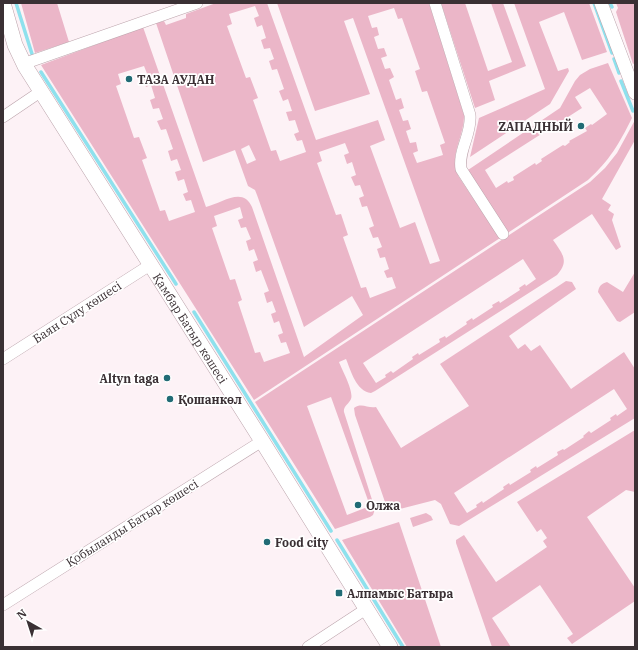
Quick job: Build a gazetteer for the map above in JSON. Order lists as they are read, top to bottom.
{
  "streets": {
    "main road": ["Қамбар Батыр көшесі"],
    "street": ["Баян Сұлу көшесі", "Қобыланды Батыр көшесі"]
  },
  "crossings": [
    ["Баян Сұлу көшесі", "Қамбар Батыр көшесі"],
    ["Қамбар Батыр көшесі", "Қобыланды Батыр көшесі"]
  ],
  "places": {
    "other": [
      "ТАЗА АУДАН",
      "ZАПАДНЫЙ",
      "Altyn taga",
      "Қошанкөл",
      "Олжа",
      "Food city"
    ],
    "transit": ["Алпамыс Батыра"]
  },
  "north": "top left"
}
